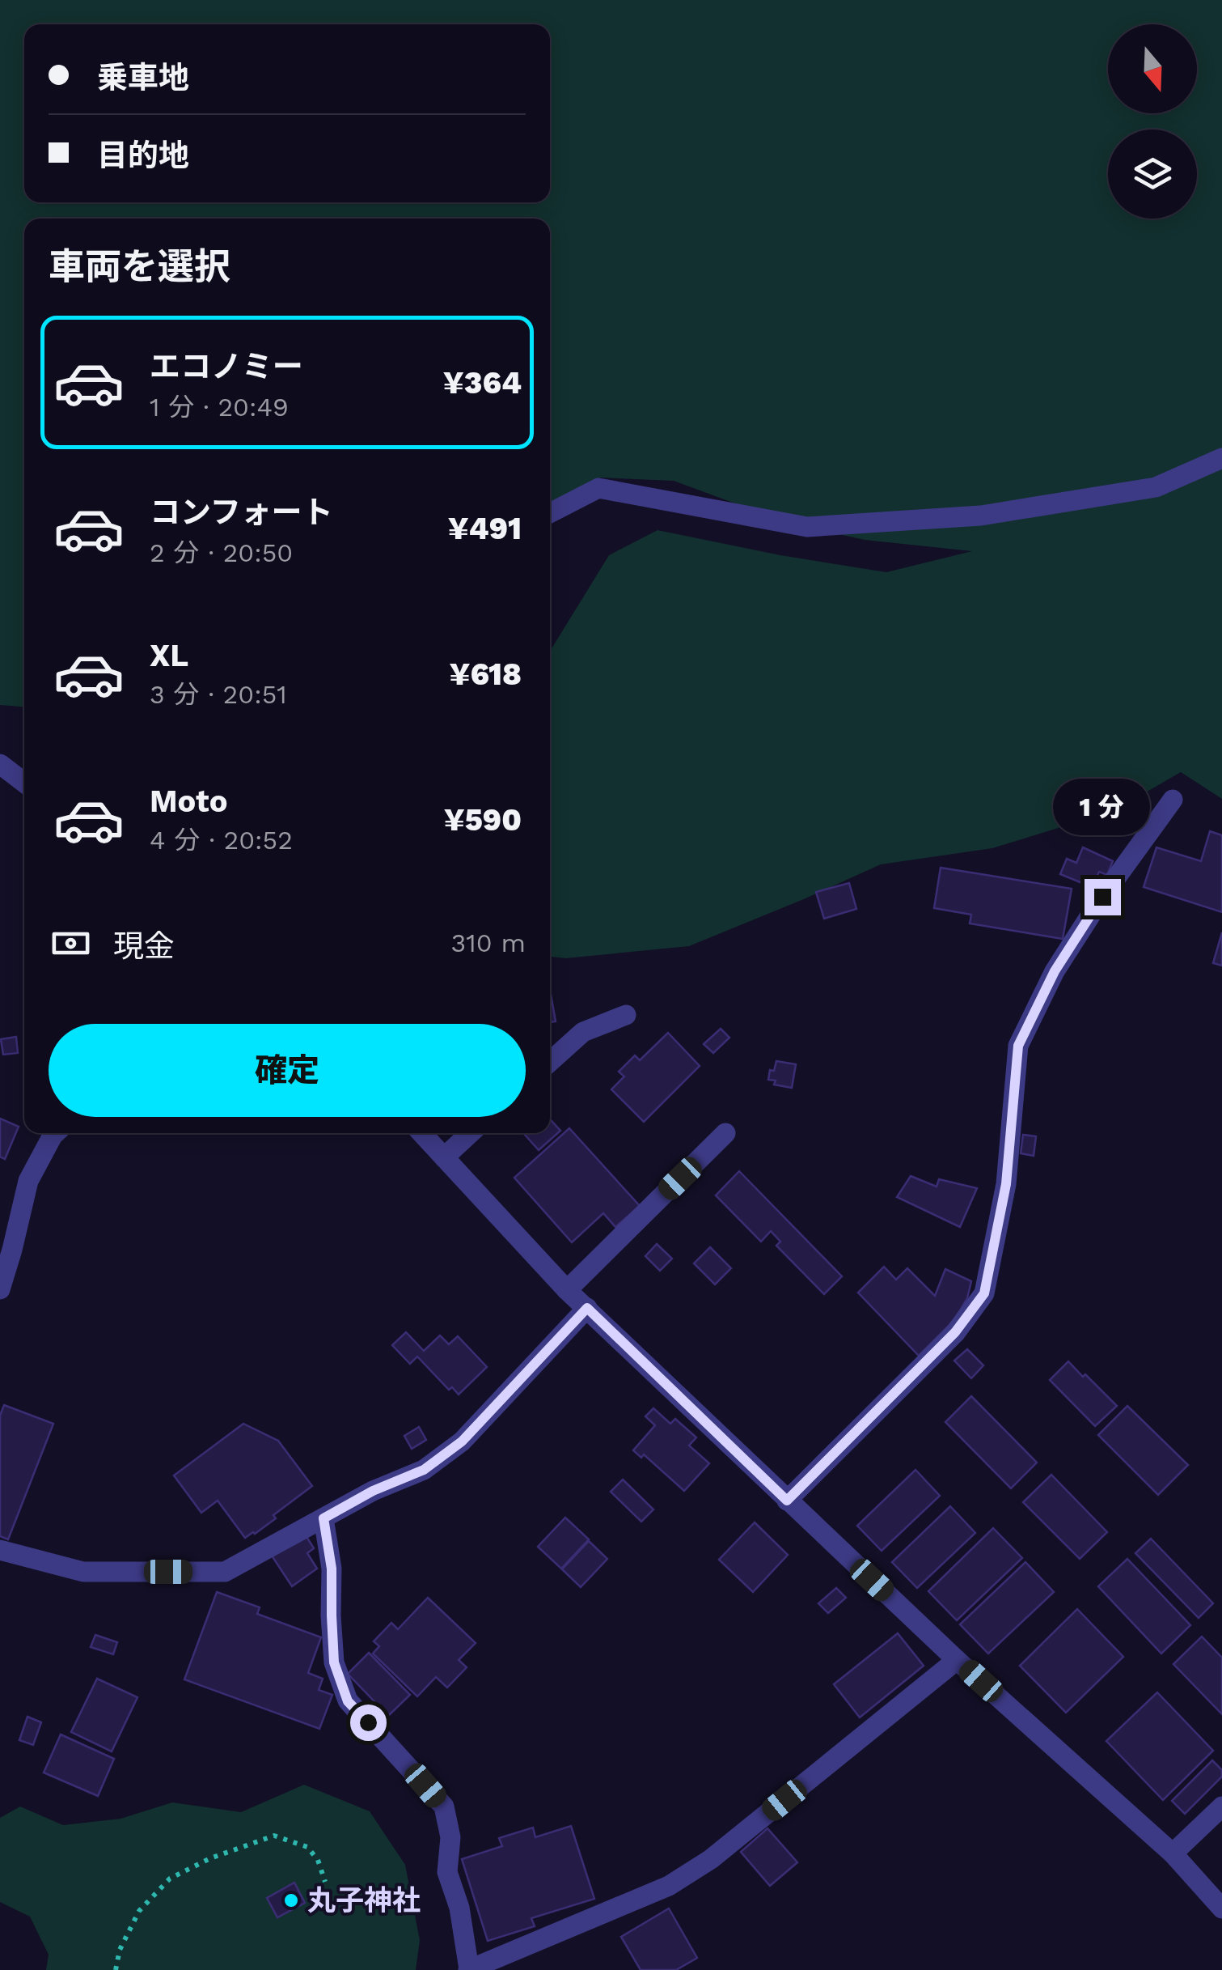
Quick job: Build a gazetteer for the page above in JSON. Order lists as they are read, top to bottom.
{
  "places": ["丸子神社"],
  "north": "bottom",
  "page": {
    "banner": ["乗車地", "目的地"],
    "heading": "車両を選択",
    "list": [
      {
        "name": "エコノミー",
        "note": "1 分 · 20:49",
        "value": "¥364"
      },
      {
        "name": "コンフォート",
        "note": "2 分 · 20:50",
        "value": "¥491"
      },
      {
        "name": "XL",
        "note": "3 分 · 20:51",
        "value": "¥618"
      },
      {
        "name": "Moto",
        "note": "4 分 · 20:52",
        "value": "¥590"
      }
    ],
    "bubble": "1 分",
    "pay": ["現金", "310 m"],
    "buttons": "確定"
  }
}
